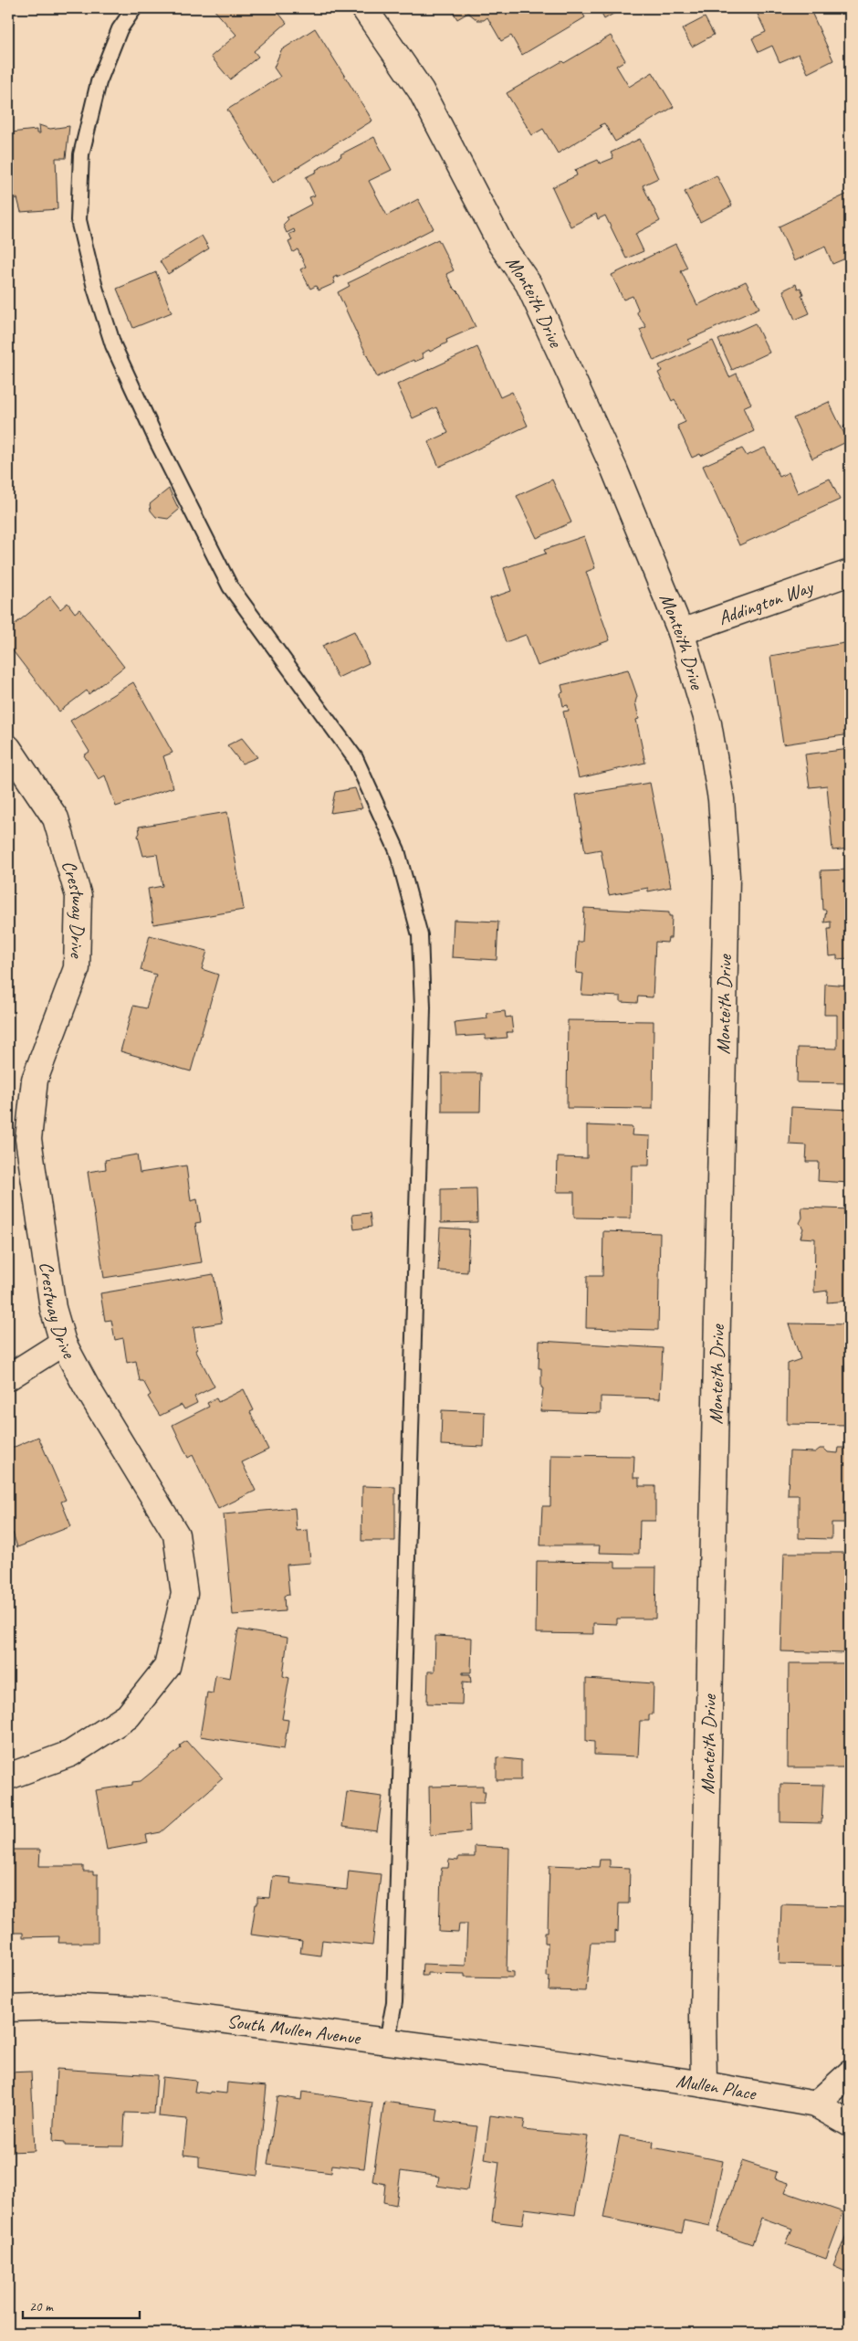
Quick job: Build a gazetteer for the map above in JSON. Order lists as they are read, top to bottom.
{
  "streets": {
    "street": [
      "Monteith Drive",
      "Addington Way",
      "Crestway Drive",
      "South Mullen Avenue",
      "Mullen Place"
    ]
  },
  "crossings": [
    ["Monteith Drive", "Addington Way"],
    ["Monteith Drive", "Mullen Place"],
    ["South Mullen Avenue", "Mullen Place"]
  ],
  "scale_bar": "20 m"
}
